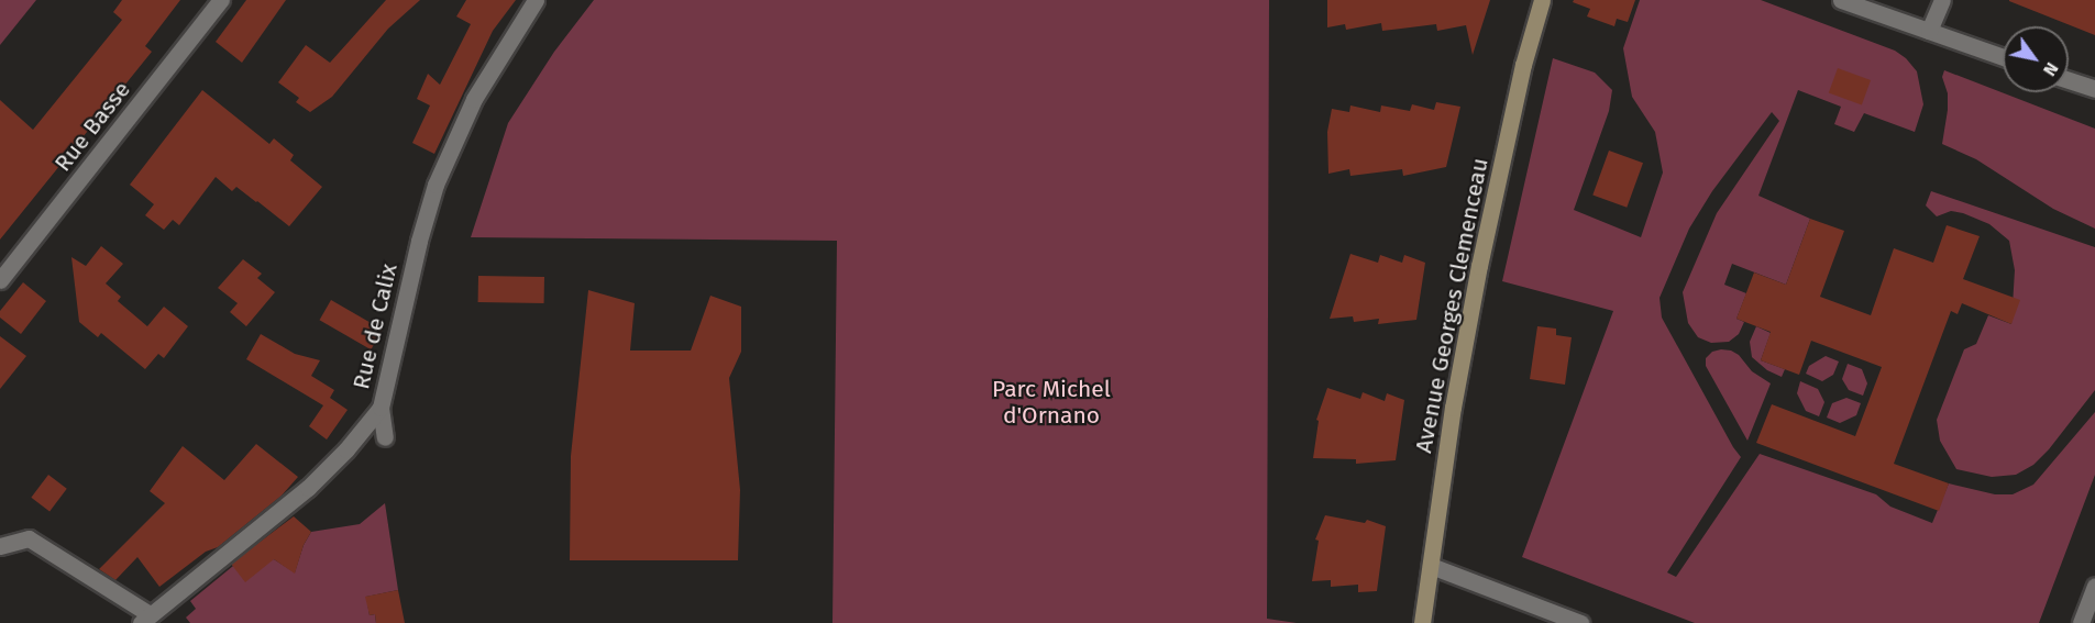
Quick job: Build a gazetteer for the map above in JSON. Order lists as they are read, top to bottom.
{
  "streets": {
    "main road": ["Avenue Georges Clemenceau"],
    "street": ["Rue Basse", "Rue de Calix"]
  },
  "parks": ["Parc Michel d'Ornano"],
  "north": "bottom right"
}
